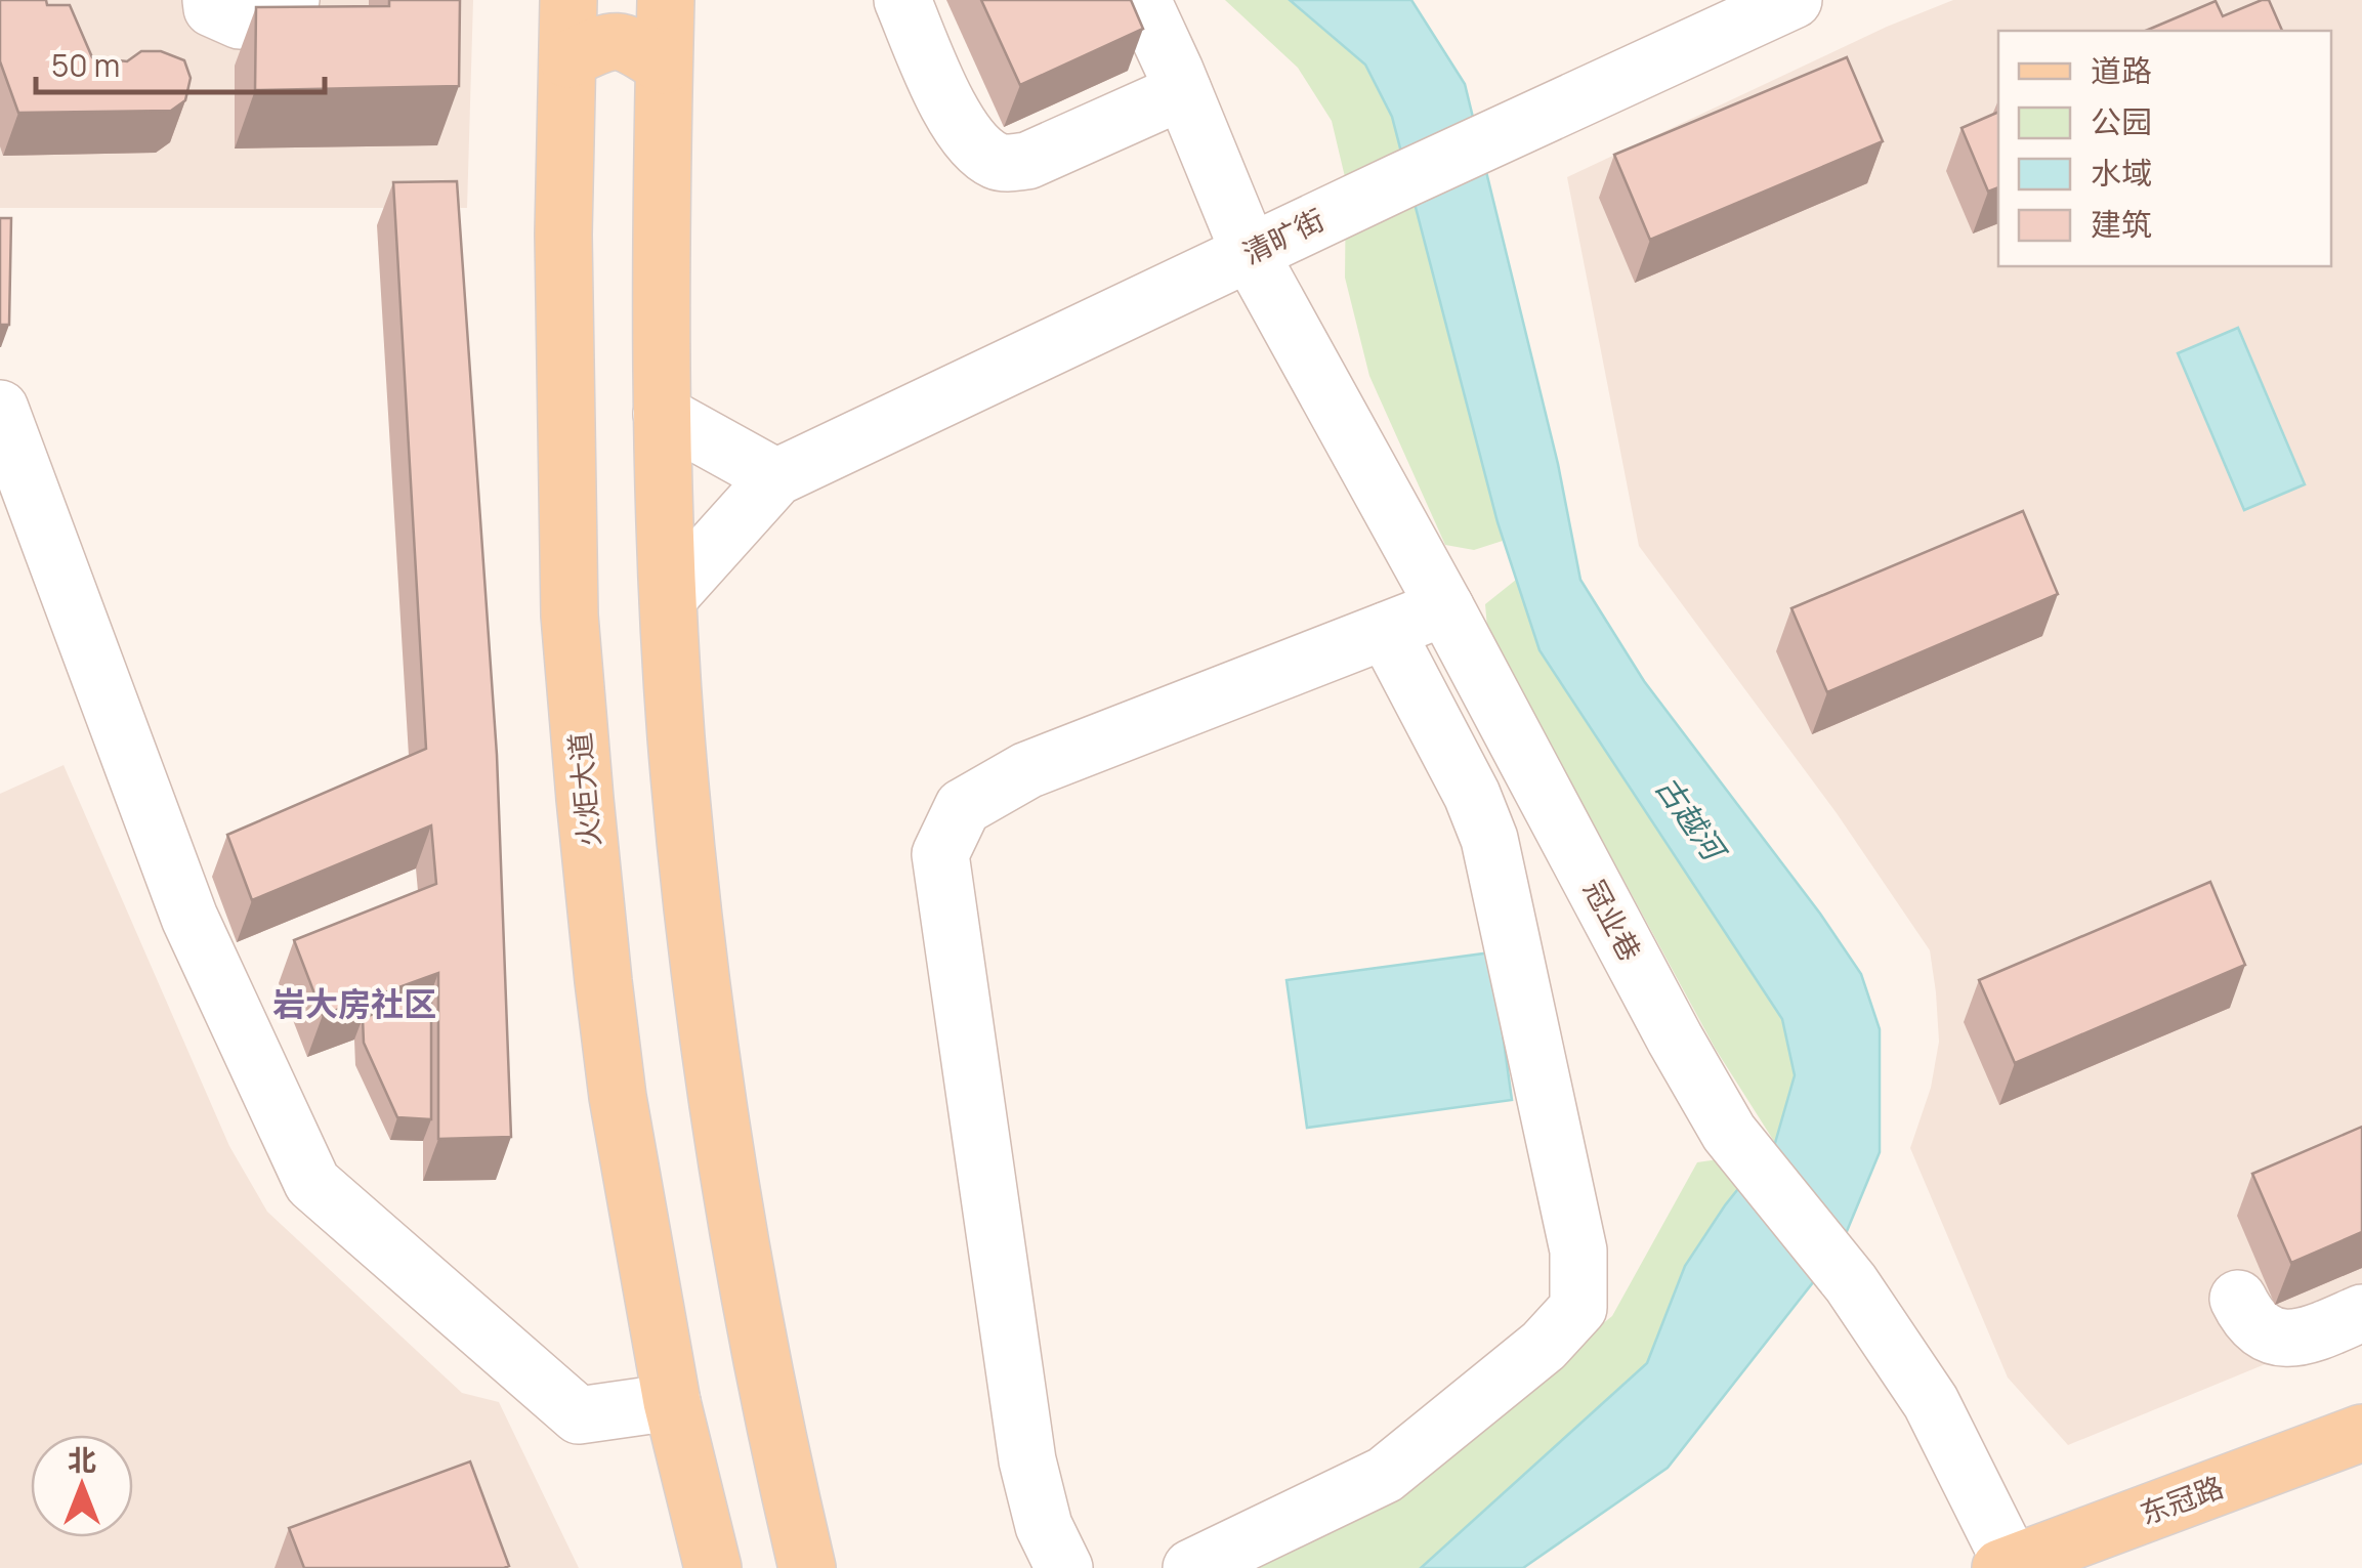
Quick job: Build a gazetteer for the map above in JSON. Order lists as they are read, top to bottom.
{
  "streets": {
    "main road": ["火炬大道", "东冠路"],
    "street": ["清旷街", "冠业巷"]
  },
  "crossings": [
    ["清旷街", "冠业巷"],
    ["冠业巷", "东冠路"]
  ],
  "districts": ["岩大房社区"],
  "water": ["古越河"],
  "legend": [
    "道路",
    "公园",
    "水域",
    "建筑"
  ],
  "scale_bar": "50 m",
  "north": "top"
}
